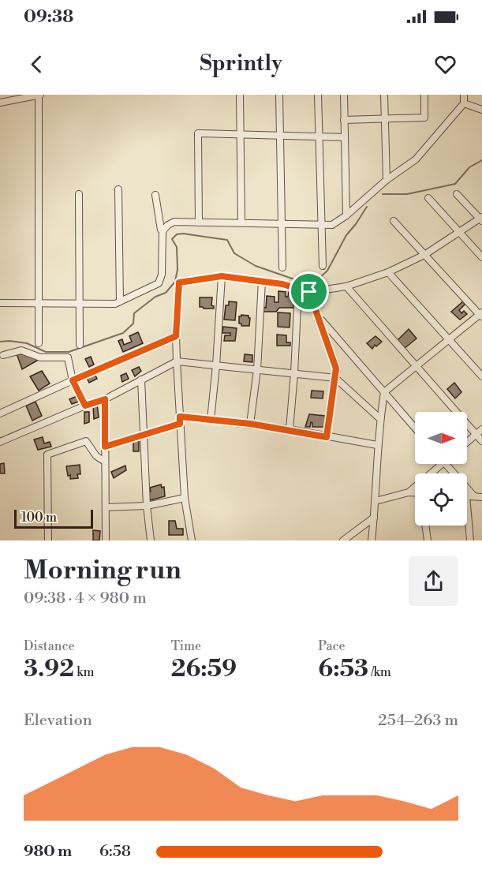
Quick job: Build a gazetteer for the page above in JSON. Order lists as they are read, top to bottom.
{
  "scale_bar": "100 m",
  "north": "right",
  "page": {
    "status": "09:38",
    "header": "Sprintly",
    "scale": "100 m",
    "heading": ["Morning run", "09:38 · 4 × 980 m"],
    "stats": [
      ["Distance", "3.92 km"],
      ["Time", "26:59"],
      ["Pace", "6:53 /km"]
    ],
    "chart": ["Elevation", "254–263 m"],
    "list": [
      {
        "name": "980 m",
        "note": "6:58"
      }
    ]
  }
}
